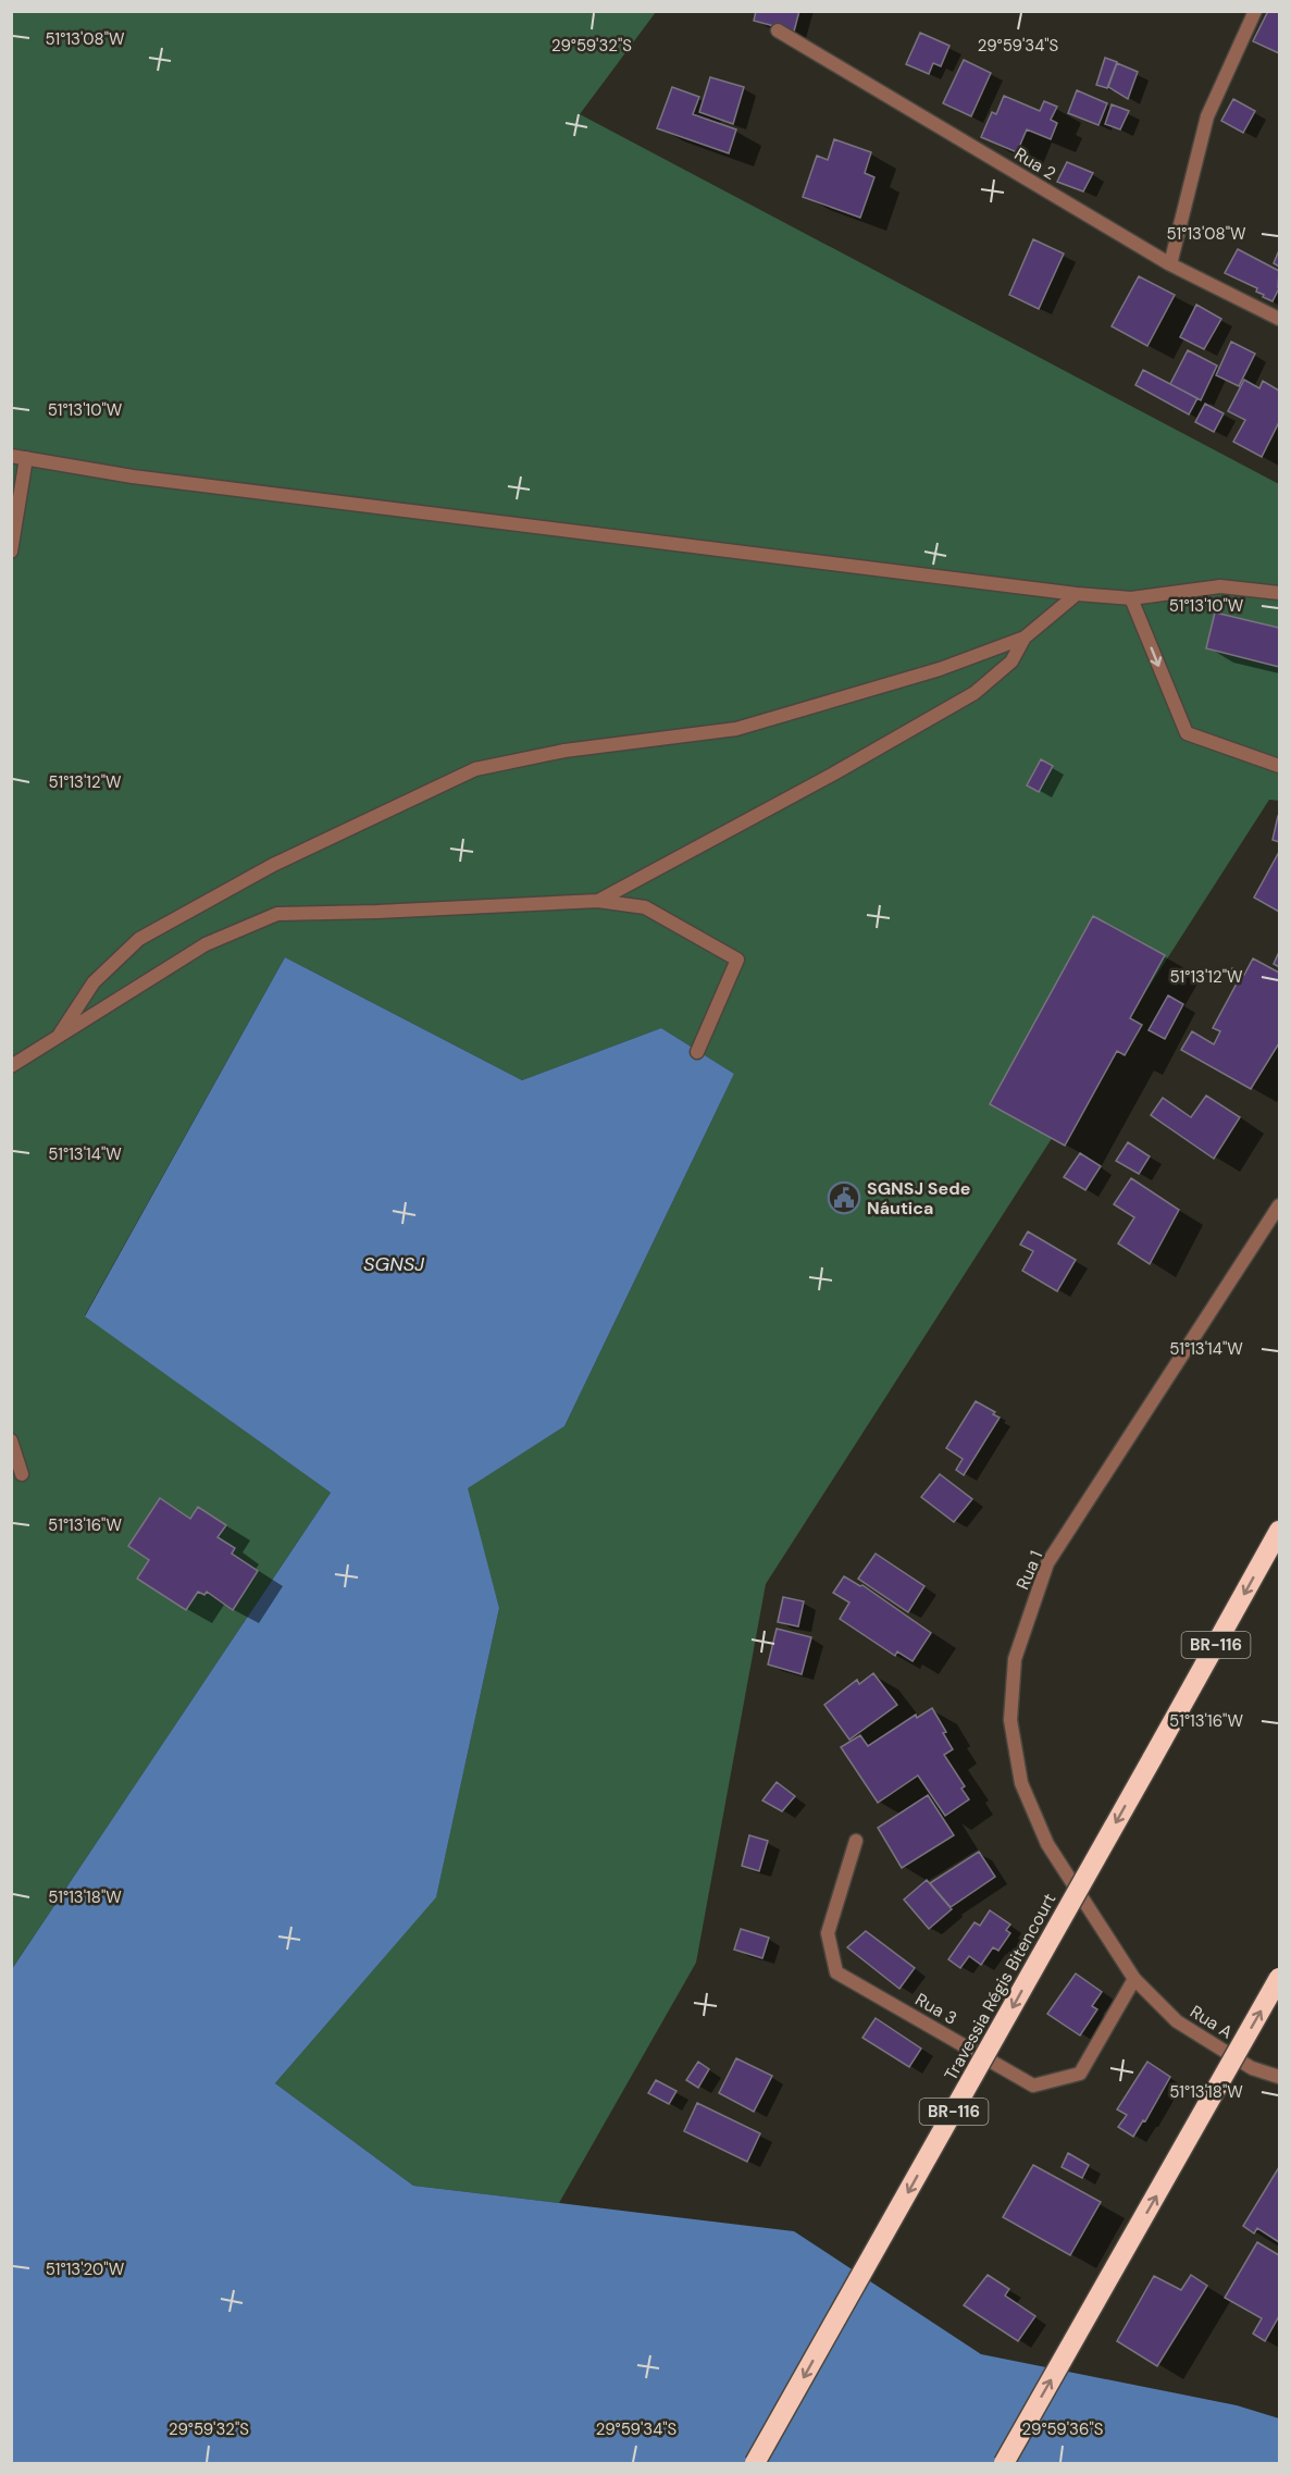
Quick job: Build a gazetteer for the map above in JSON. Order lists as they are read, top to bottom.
{
  "streets": {
    "highway": ["BR-116", "Travessia Régis Bitencourt"],
    "street": [
      "Rua 2",
      "Rua 1",
      "Rua 3",
      "Rua A"
    ]
  },
  "crossings": [
    ["Rua 1", "Rua 3"],
    ["Rua 1", "Rua A"],
    ["Rua 3", "Rua A"]
  ],
  "one_way": ["Travessia Régis Bitencourt"],
  "water": ["SGNSJ"],
  "places": {
    "public building": ["SGNSJ Sede Náutica"]
  },
  "coordinates": [
    "51°13'08\"W",
    "29°59'32\"S",
    "29°59'34\"S",
    "51°13'10\"W",
    "51°13'12\"W",
    "51°13'14\"W",
    "51°13'16\"W",
    "51°13'18\"W",
    "51°13'20\"W",
    "29°59'36\"S"
  ]
}
